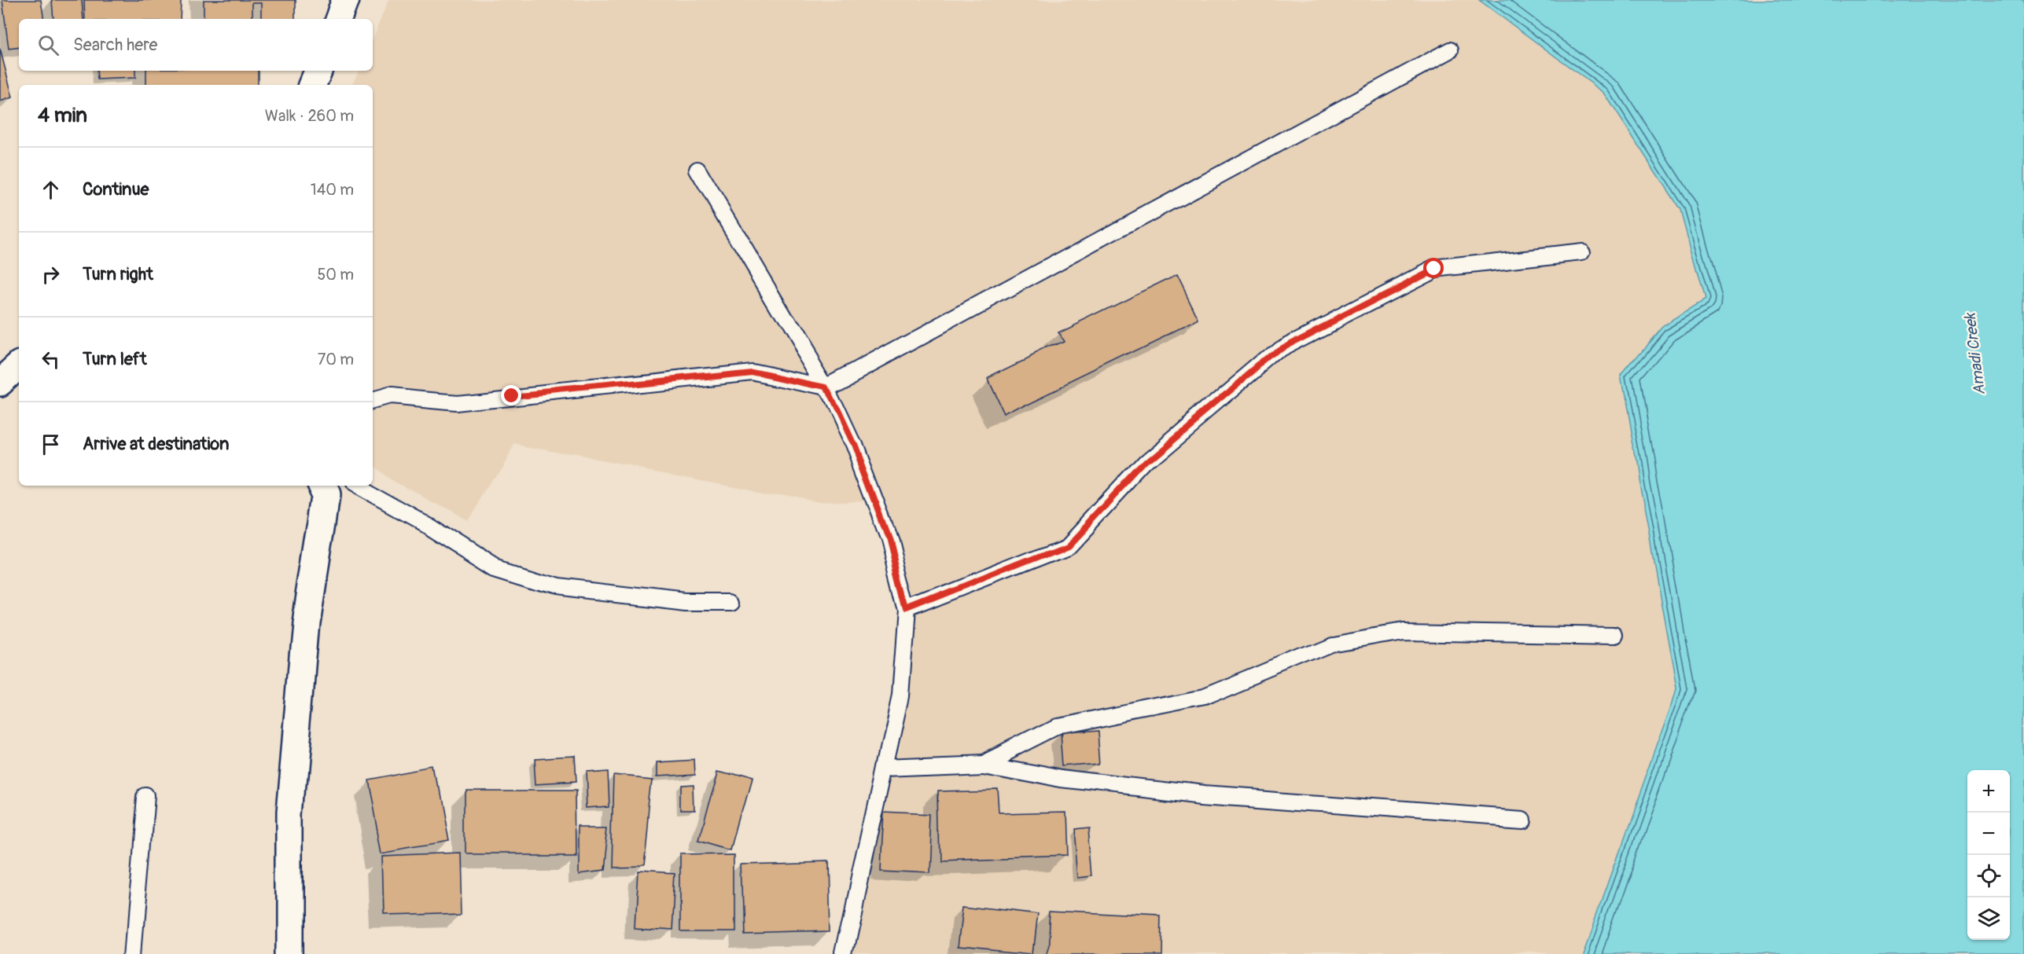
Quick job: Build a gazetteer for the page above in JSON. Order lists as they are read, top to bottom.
{
  "water": ["Amadi Creek"],
  "page": {
    "search": "Search here",
    "heading": ["4 min", "Walk · 260 m"],
    "list": [
      ["Continue", "140 m"],
      ["Turn right", "50 m"],
      ["Turn left", "70 m"],
      "Arrive at destination"
    ],
    "map_buttons": ["+", "−"]
  }
}
